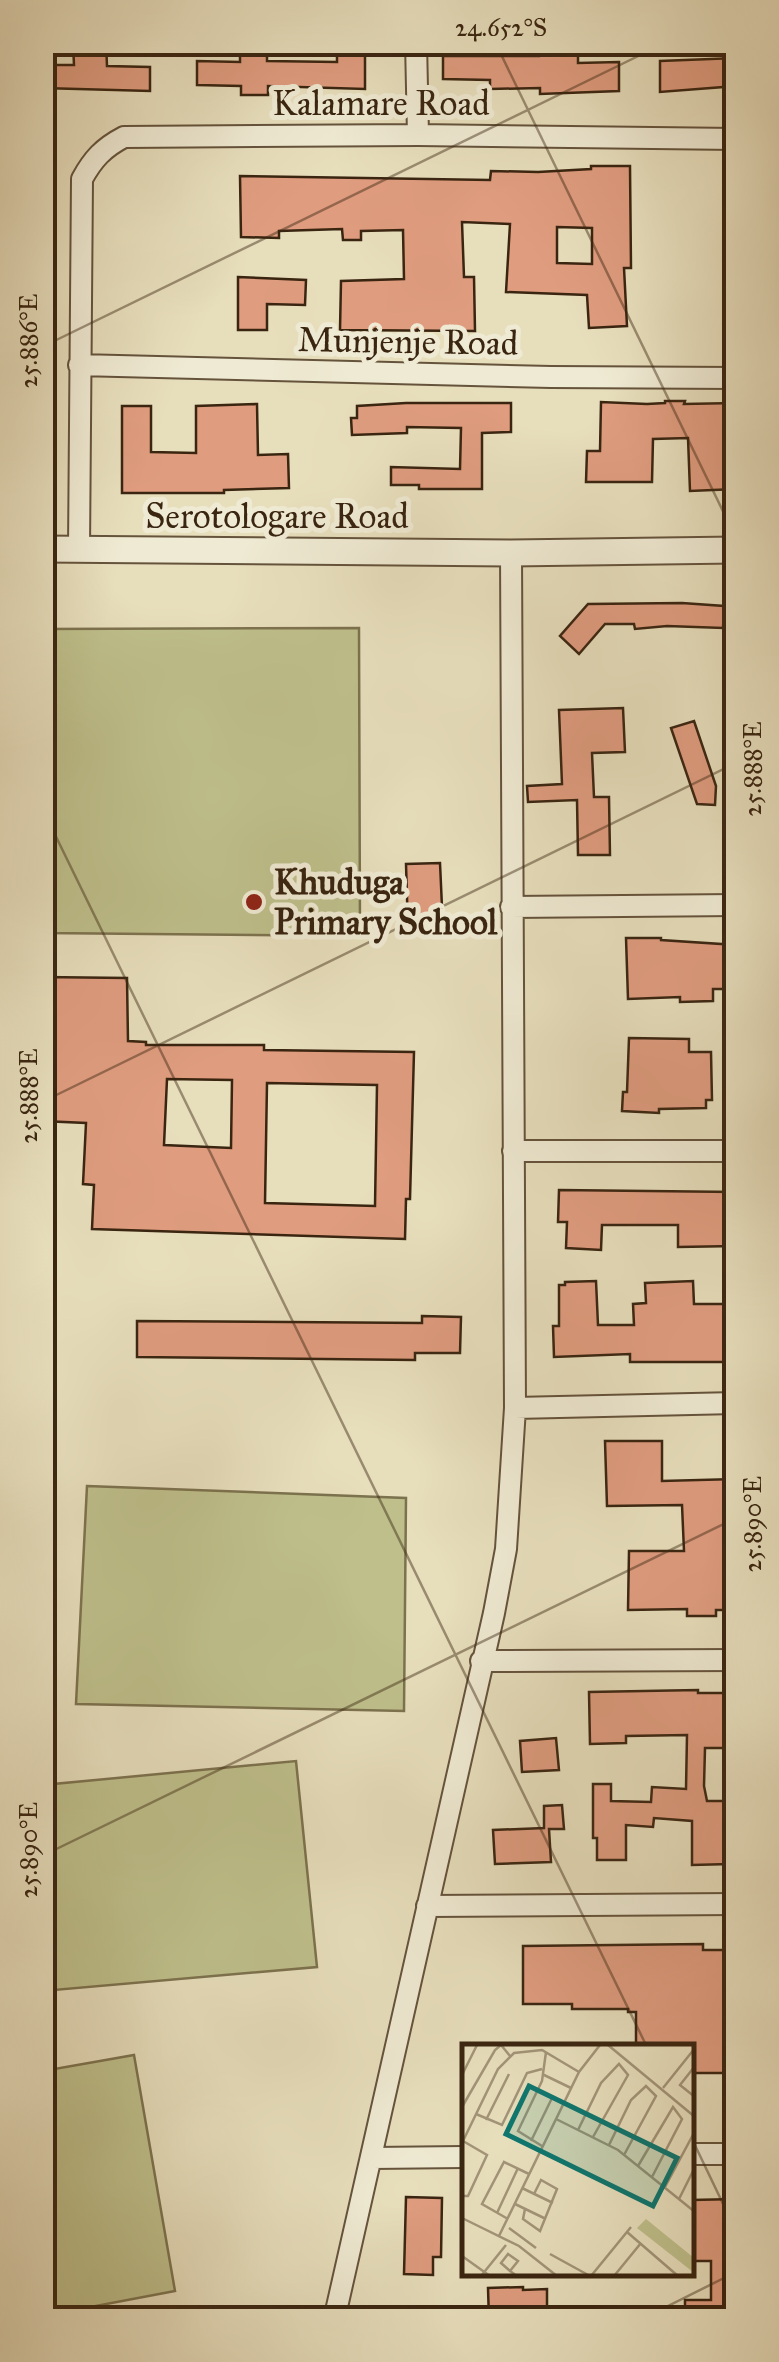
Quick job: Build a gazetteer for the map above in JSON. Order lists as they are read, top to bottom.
{
  "streets": {
    "street": ["Kalamare Road", "Munjenje Road", "Serotologare Road"]
  },
  "crossings": [
    ["Kalamare Road", "Munjenje Road"]
  ],
  "places": ["Khuduga Primary School"],
  "coordinates": [
    "24.652°S",
    "25.886°E",
    "25.888°E",
    "25.890°E"
  ]
}
